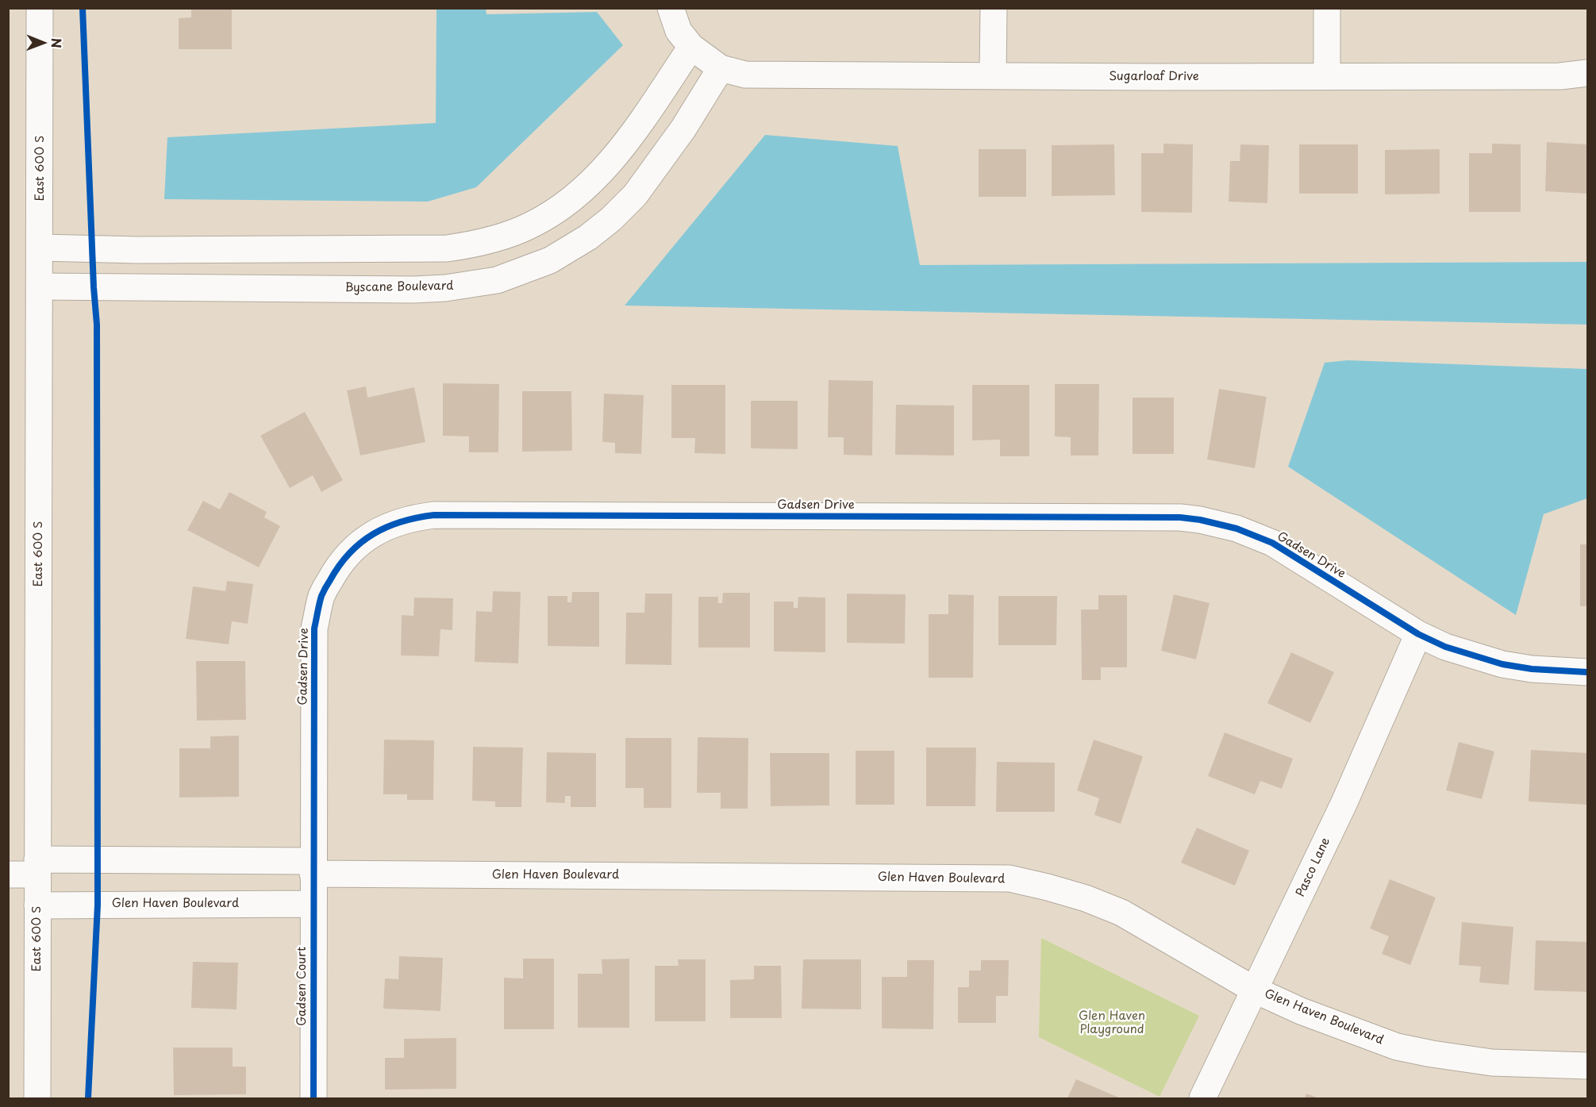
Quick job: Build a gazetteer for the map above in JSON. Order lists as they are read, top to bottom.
{
  "streets": {
    "street": [
      "Sugarloaf Drive",
      "East 600 S",
      "Byscane Boulevard",
      "Gadsen Drive",
      "Pasco Lane",
      "Glen Haven Boulevard",
      "Gadsen Court"
    ]
  },
  "crossings": [
    ["Sugarloaf Drive", "Byscane Boulevard"],
    ["East 600 S", "Byscane Boulevard"],
    ["East 600 S", "Glen Haven Boulevard"],
    ["Gadsen Drive", "Pasco Lane"],
    ["Gadsen Drive", "Glen Haven Boulevard"],
    ["Gadsen Drive", "Gadsen Court"],
    ["Pasco Lane", "Glen Haven Boulevard"],
    ["Glen Haven Boulevard", "Gadsen Court"]
  ],
  "parks": ["Glen Haven Playground"],
  "north": "right"
}
